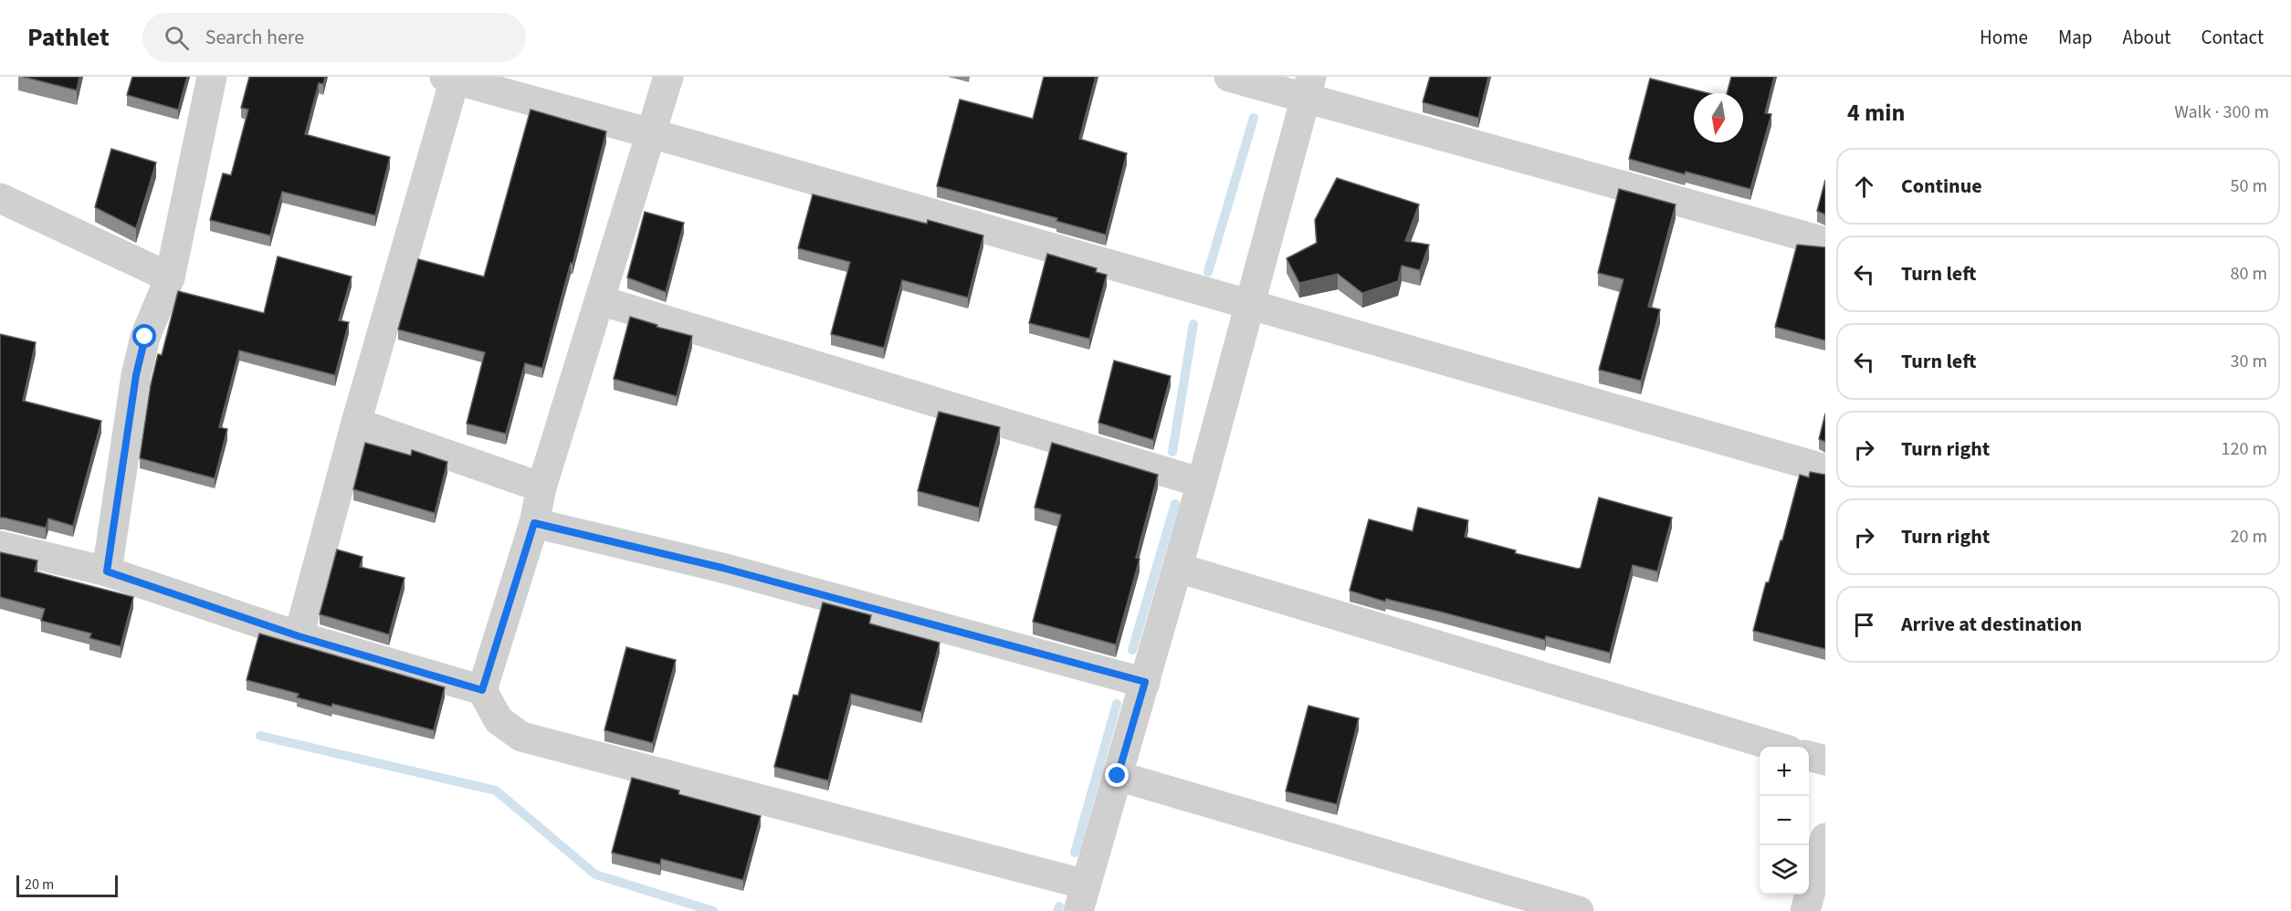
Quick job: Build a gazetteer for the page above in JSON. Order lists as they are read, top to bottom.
{
  "scale_bar": "20 m",
  "north": "bottom",
  "page": {
    "header": "Pathlet",
    "search": "Search here",
    "nav": [
      "Home",
      "Map",
      "About",
      "Contact"
    ],
    "heading": ["4 min", "Walk · 300 m"],
    "list": [
      ["Continue", "50 m"],
      ["Turn left", "80 m"],
      ["Turn left", "30 m"],
      ["Turn right", "120 m"],
      ["Turn right", "20 m"],
      "Arrive at destination"
    ],
    "map_buttons": ["+", "−"],
    "scale": "20 m"
  }
}
